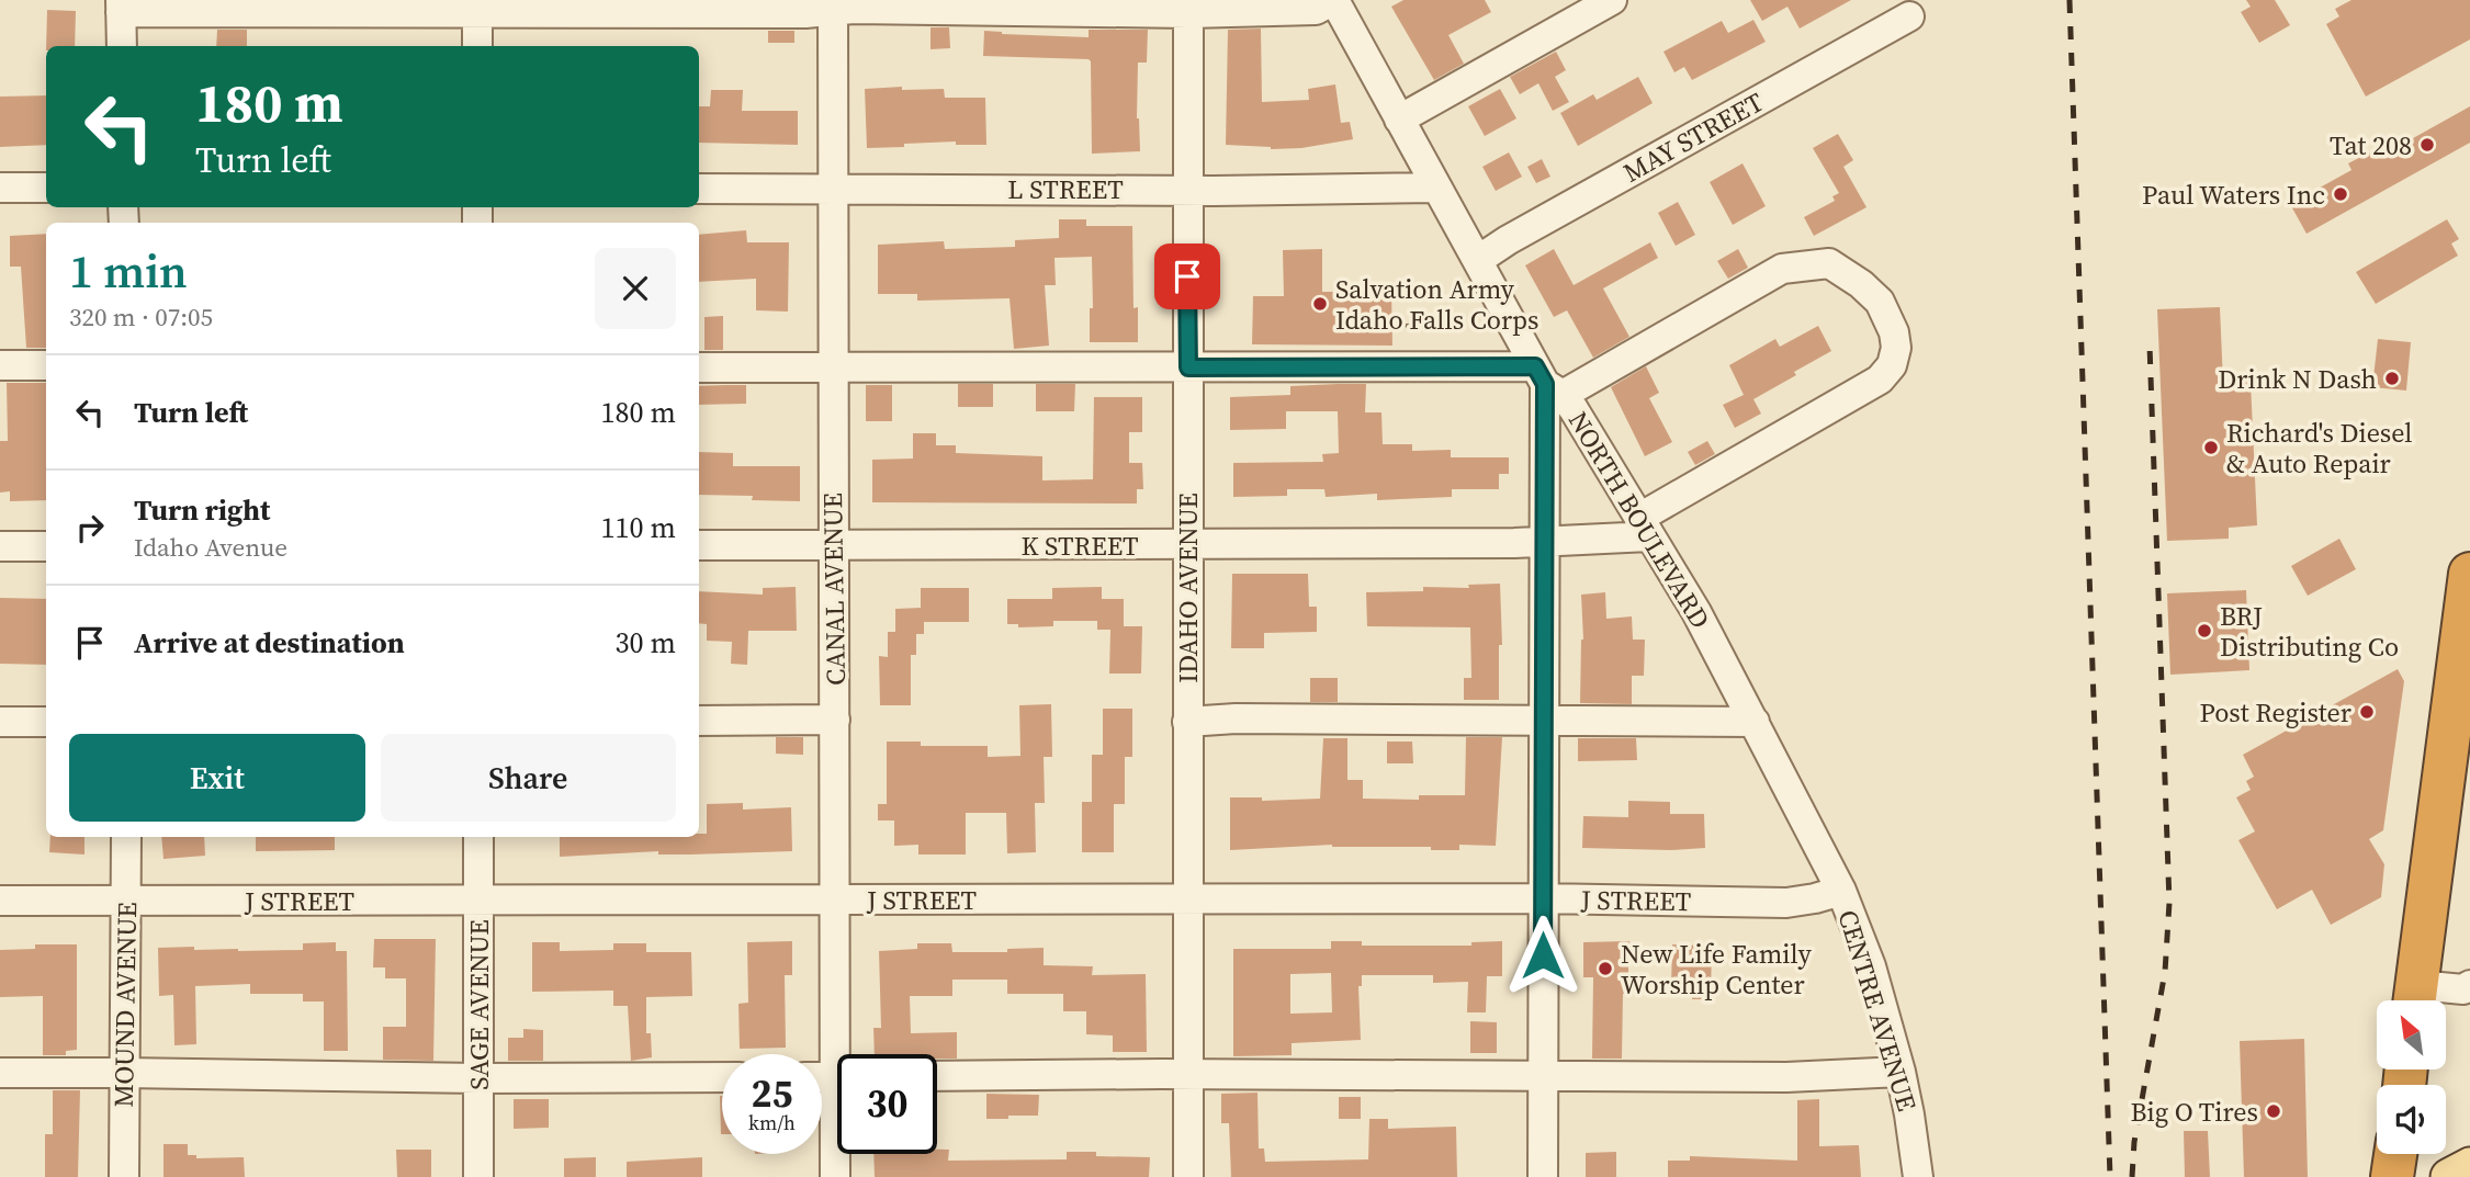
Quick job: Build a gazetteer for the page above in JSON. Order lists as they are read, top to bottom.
{
  "streets": {
    "street": [
      "MAY STREET",
      "L STREET",
      "NORTH BOULEVARD",
      "K STREET",
      "IDAHO AVENUE",
      "CANAL AVENUE",
      "J STREET",
      "MOUND AVENUE",
      "SAGE AVENUE",
      "CENTRE AVENUE"
    ]
  },
  "crossings": [
    ["MAY STREET", "NORTH BOULEVARD"],
    ["L STREET", "NORTH BOULEVARD"],
    ["L STREET", "IDAHO AVENUE"],
    ["L STREET", "CANAL AVENUE"],
    ["NORTH BOULEVARD", "K STREET"],
    ["NORTH BOULEVARD", "J STREET"],
    ["NORTH BOULEVARD", "CENTRE AVENUE"],
    ["K STREET", "IDAHO AVENUE"],
    ["K STREET", "CANAL AVENUE"],
    ["IDAHO AVENUE", "J STREET"],
    ["CANAL AVENUE", "J STREET"],
    ["J STREET", "MOUND AVENUE"],
    ["J STREET", "SAGE AVENUE"],
    ["J STREET", "CENTRE AVENUE"]
  ],
  "places": [
    "Tat 208",
    "Paul Waters Inc",
    "Salvation Army Idaho Falls Corps",
    "Drink N Dash",
    "Richard's Diesel & Auto Repair",
    "BRJ Distributing Co",
    "Post Register",
    "New Life Family Worship Center",
    "Big O Tires"
  ],
  "north": "top left",
  "page": {
    "turn": ["180 m", "Turn left"],
    "heading": ["1 min", "320 m · 07:05"],
    "list": [
      {
        "name": "Turn left",
        "value": "180 m"
      },
      {
        "name": "Turn right",
        "note": "Idaho Avenue",
        "value": "110 m"
      },
      {
        "name": "Arrive at destination",
        "value": "30 m"
      }
    ],
    "buttons": ["Exit", "Share"],
    "speed": "25 km/h",
    "limit": "30"
  }
}
